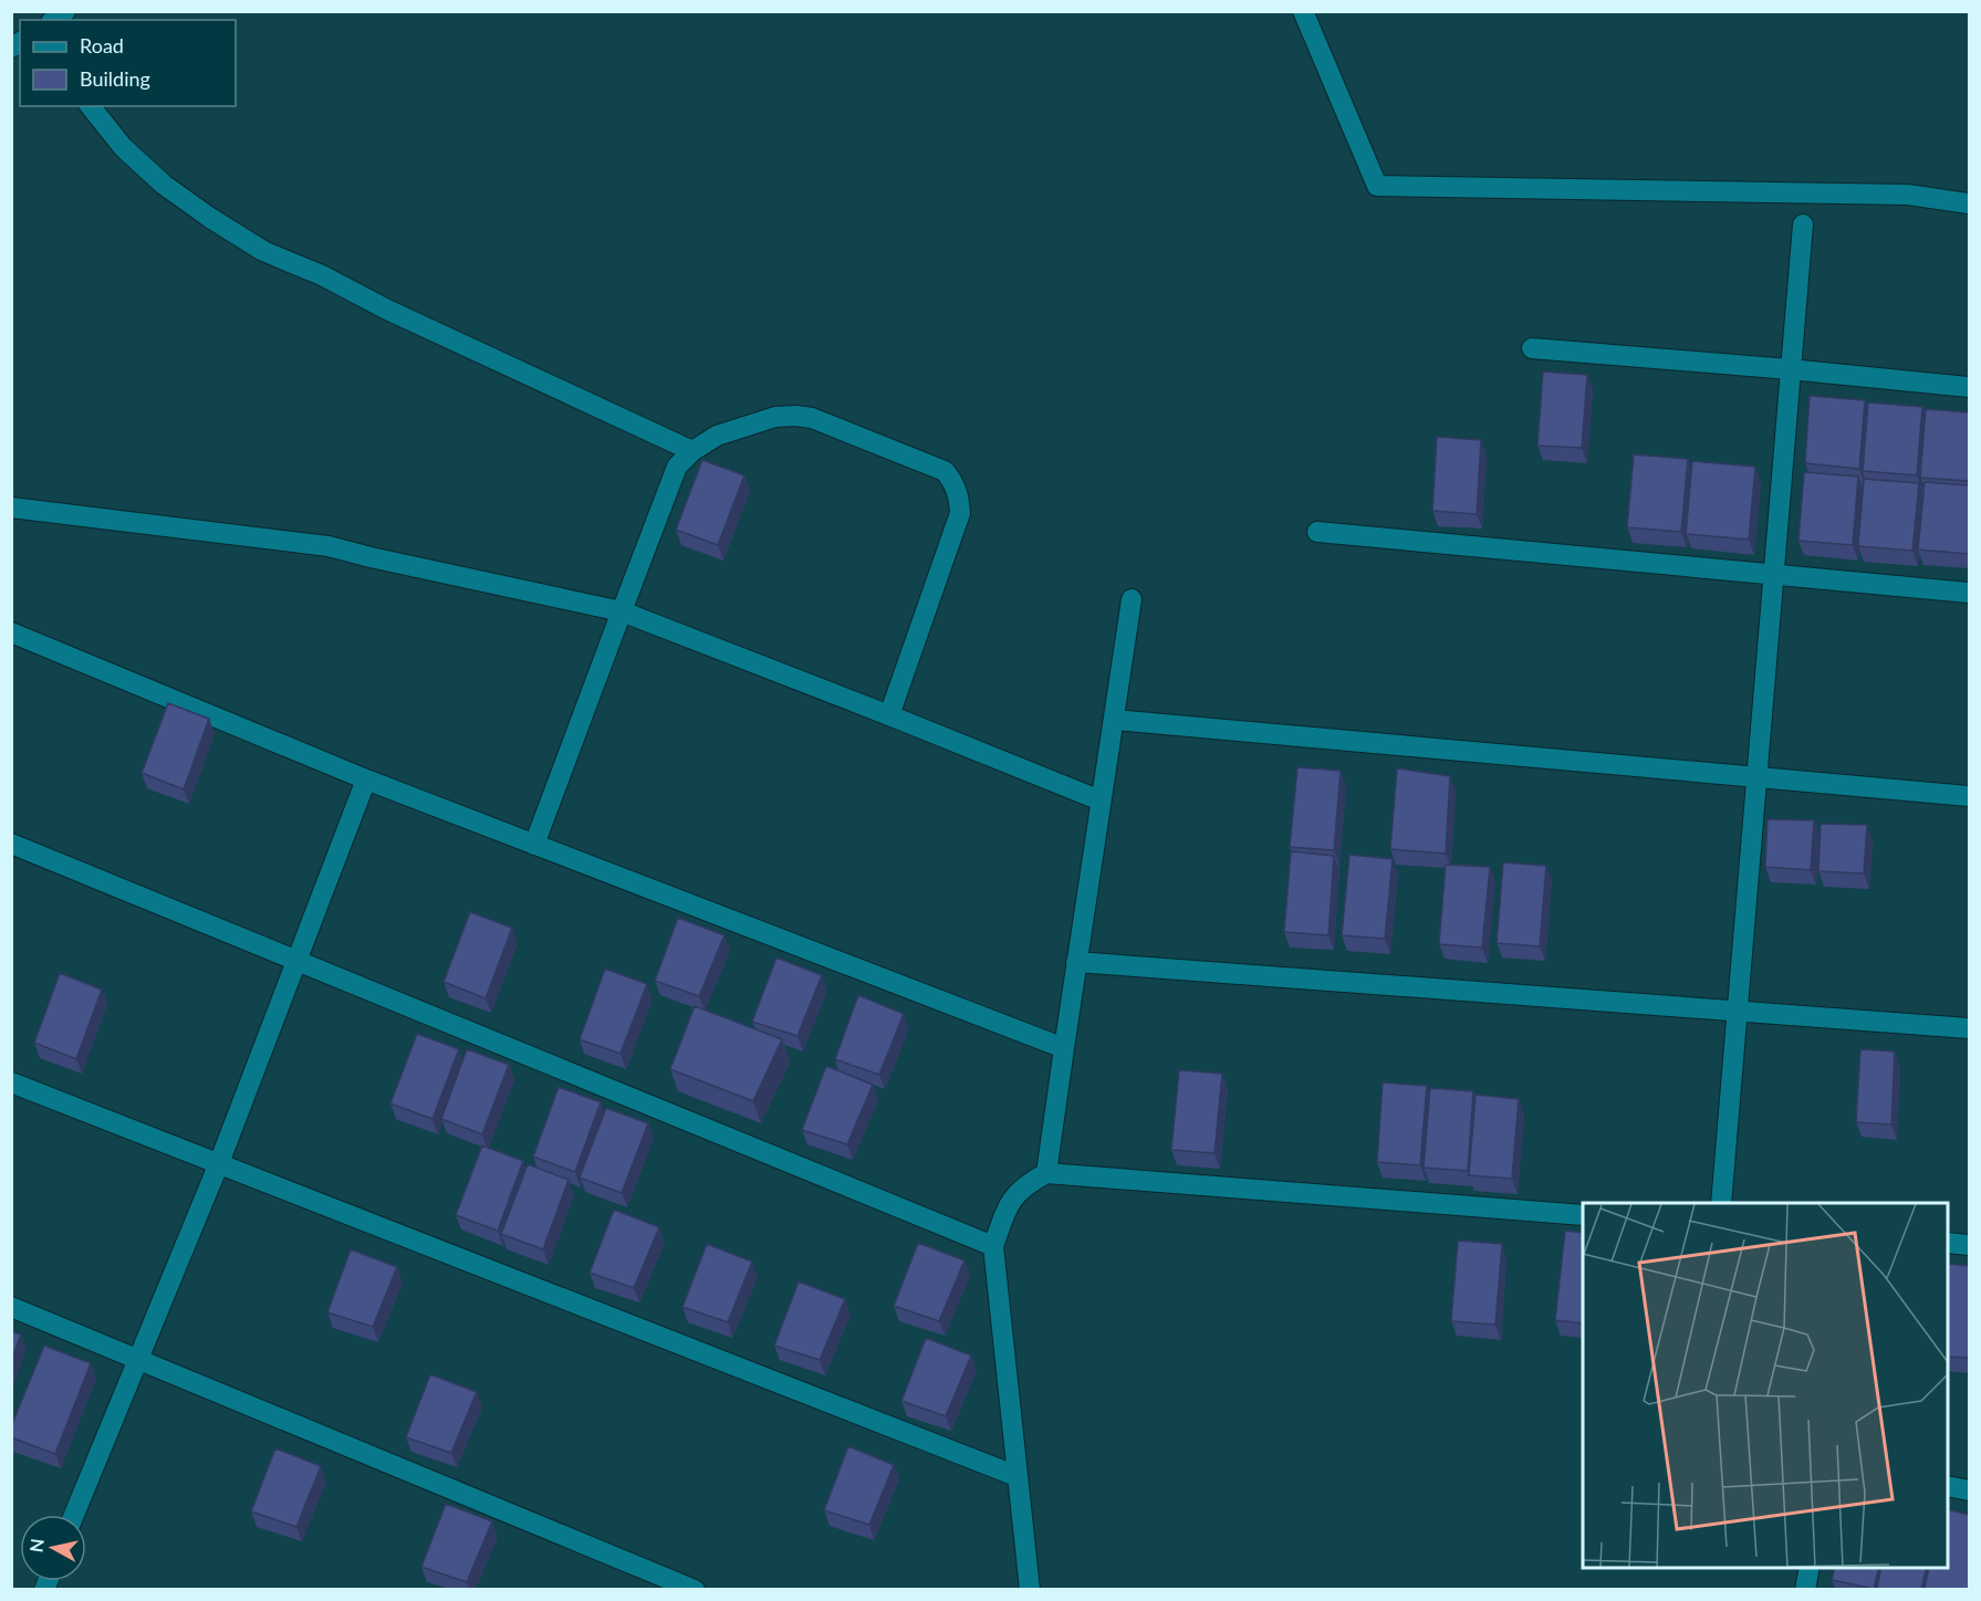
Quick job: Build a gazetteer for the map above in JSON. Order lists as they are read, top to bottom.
{
  "legend": ["Road", "Building"],
  "north": "left"
}
